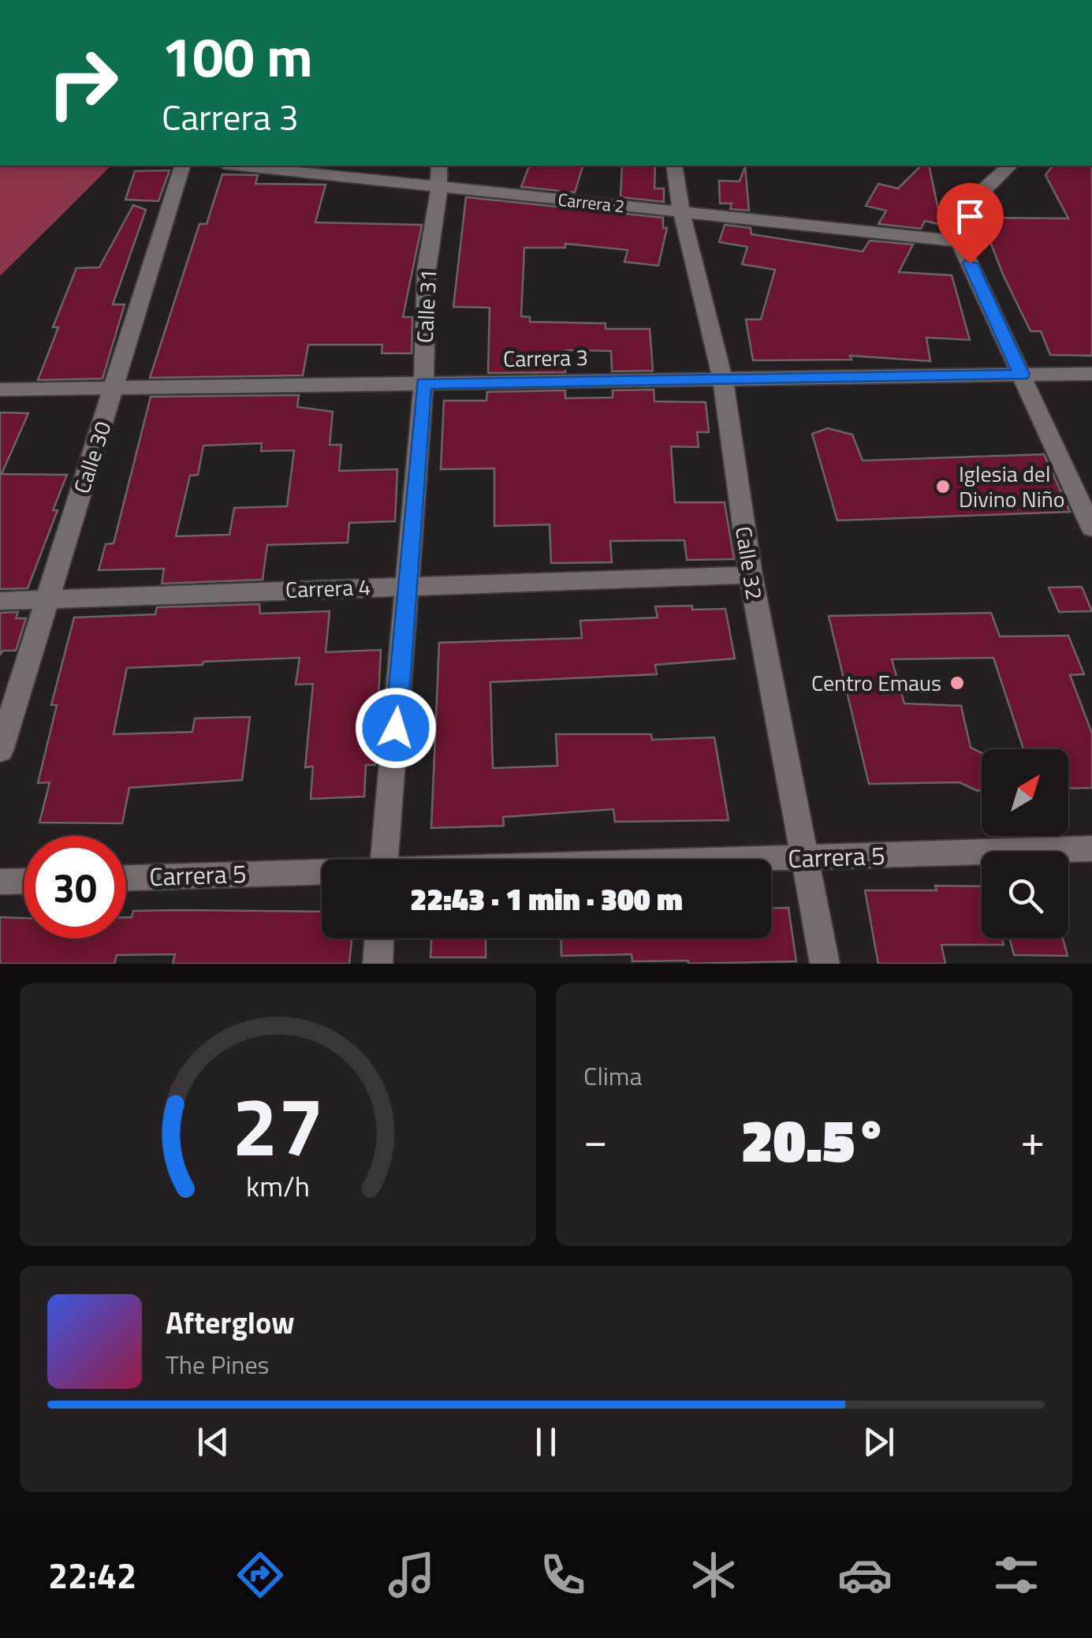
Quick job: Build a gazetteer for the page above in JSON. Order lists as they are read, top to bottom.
{
  "streets": {
    "street": [
      "Carrera 2",
      "Calle 31",
      "Carrera 3",
      "Calle 30",
      "Calle 32",
      "Carrera 4",
      "Carrera 5"
    ]
  },
  "crossings": [
    ["Carrera 2", "Calle 31"],
    ["Carrera 2", "Calle 32"],
    ["Calle 31", "Carrera 3"],
    ["Calle 31", "Carrera 4"],
    ["Carrera 3", "Calle 30"],
    ["Carrera 3", "Calle 32"],
    ["Calle 30", "Carrera 4"],
    ["Calle 32", "Carrera 4"],
    ["Calle 32", "Carrera 5"]
  ],
  "places": ["Iglesia del Divino Niño", "Centro Emaus"],
  "north": "top right",
  "page": {
    "turn": ["100 m", "Carrera 3"],
    "limit": "30",
    "trip": "22:43 · 1 min · 300 m",
    "tile": "Clima",
    "heat": ["−", "20.5°", "+"],
    "song": ["Afterglow", "The Pines"],
    "tabs": "22:42",
    "gauge": ["27", "km/h"]
  }
}
